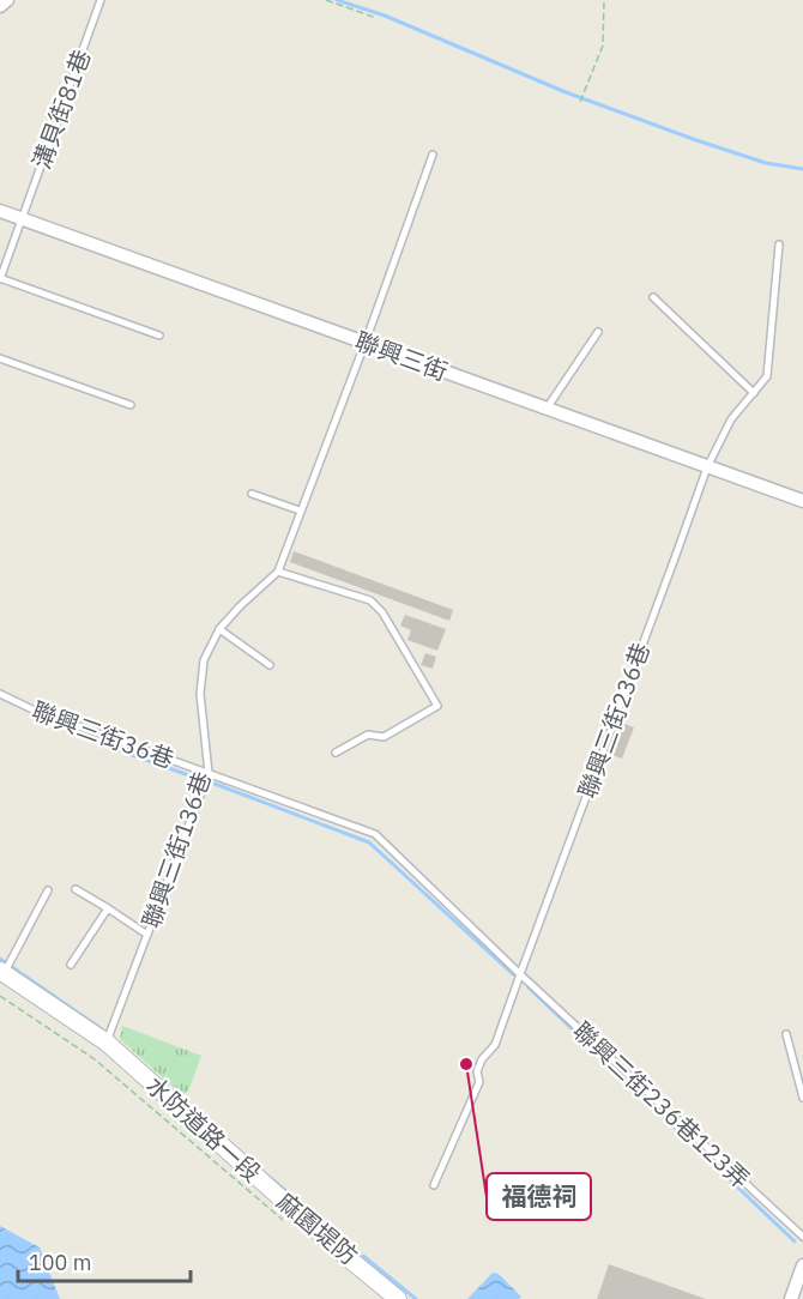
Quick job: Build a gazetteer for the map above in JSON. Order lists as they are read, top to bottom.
{
  "streets": {
    "street": ["聯興三街", "水防道路一段"],
    "lane": [
      "溝貝街81巷",
      "聯興三街236巷",
      "聯興三街36巷",
      "聯興三街136巷",
      "聯興三街236巷123弄"
    ],
    "path": ["麻園堤防"]
  },
  "crossings": [
    ["溝貝街81巷", "聯興三街"],
    ["聯興三街", "聯興三街236巷"],
    ["聯興三街", "聯興三街136巷"],
    ["聯興三街236巷", "聯興三街236巷123弄"],
    ["聯興三街36巷", "聯興三街136巷"],
    ["聯興三街136巷", "水防道路一段"]
  ],
  "places": ["福德祠"],
  "scale_bar": "100 m"
}
